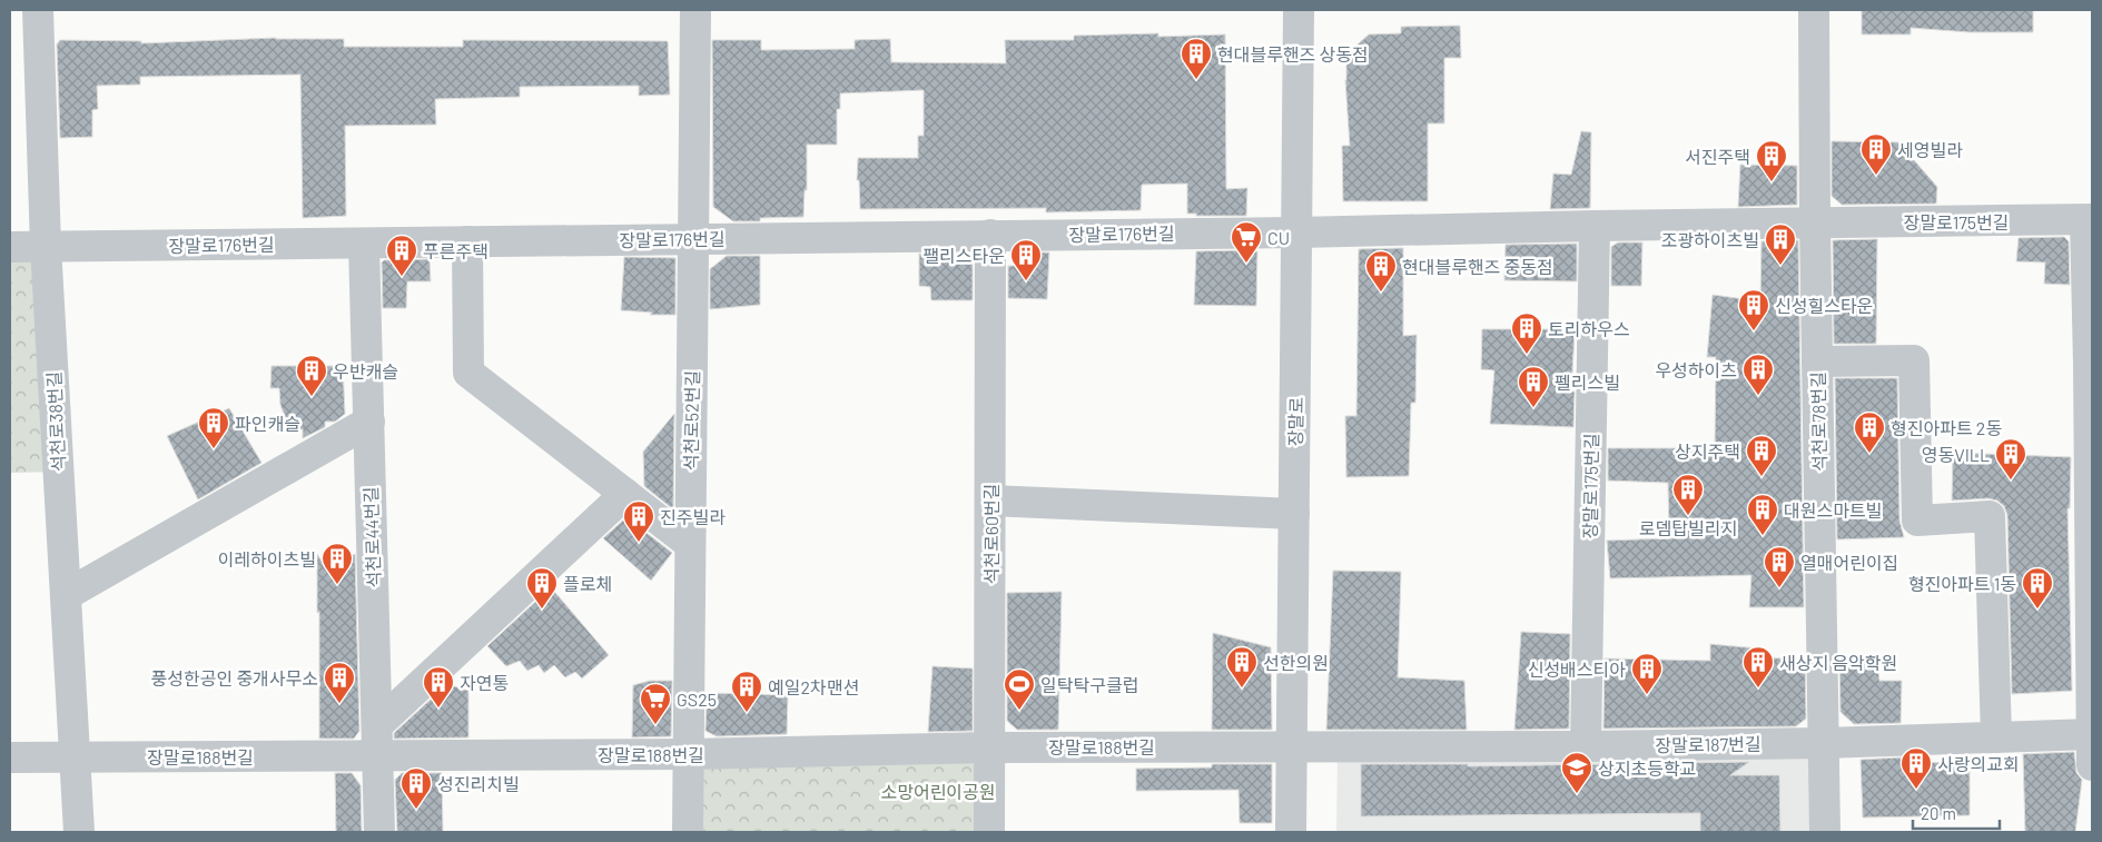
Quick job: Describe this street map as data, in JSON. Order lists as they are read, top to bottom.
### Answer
{
  "streets": {
    "street": [
      "장말로175번길",
      "장말로176번길",
      "석천로52번길",
      "석천로38번길",
      "장말로",
      "석천로78번길",
      "석천로60번길",
      "석천로44번길",
      "장말로187번길",
      "장말로188번길"
    ]
  },
  "crossings": [
    ["장말로175번길", "장말로176번길"],
    ["장말로175번길", "장말로"],
    ["장말로175번길", "석천로78번길"],
    ["장말로175번길", "장말로187번길"],
    ["장말로176번길", "석천로52번길"],
    ["장말로176번길", "석천로38번길"],
    ["장말로176번길", "장말로"],
    ["장말로176번길", "석천로60번길"],
    ["장말로176번길", "석천로44번길"],
    ["석천로52번길", "장말로188번길"],
    ["석천로38번길", "장말로188번길"],
    ["장말로", "장말로187번길"],
    ["장말로", "장말로188번길"],
    ["석천로78번길", "장말로187번길"],
    ["석천로60번길", "장말로188번길"],
    ["석천로44번길", "장말로188번길"],
    ["장말로187번길", "장말로188번길"]
  ],
  "parks": ["소망어린이공원"],
  "places": {
    "building": [
      "현대블루핸즈 상동점",
      "세영빌라",
      "서진주택",
      "조광하이츠빌",
      "푸른주택",
      "팰리스타운",
      "현대블루핸즈 중동점",
      "신성힐스타운",
      "토리하우스",
      "우성하이츠",
      "우반캐슬",
      "펠리스빌",
      "파인캐슬",
      "형진아파트 2동",
      "상지주택",
      "영동VILL",
      "로뎀탑빌리지",
      "대원스마트빌",
      "진주빌라",
      "이레하이츠빌",
      "열매어린이집",
      "플로체",
      "형진아파트 1동",
      "선한의원",
      "새상지 음악학원",
      "신성배스티아",
      "풍성한공인 중개사무소",
      "자연통",
      "예일2차맨션",
      "사랑의교회",
      "성진리치빌"
    ],
    "supermarket": ["CU", "GS25"],
    "sports": ["일탁탁구클럽"],
    "school or university": ["상지초등학교"]
  },
  "scale_bar": "20 m"
}
